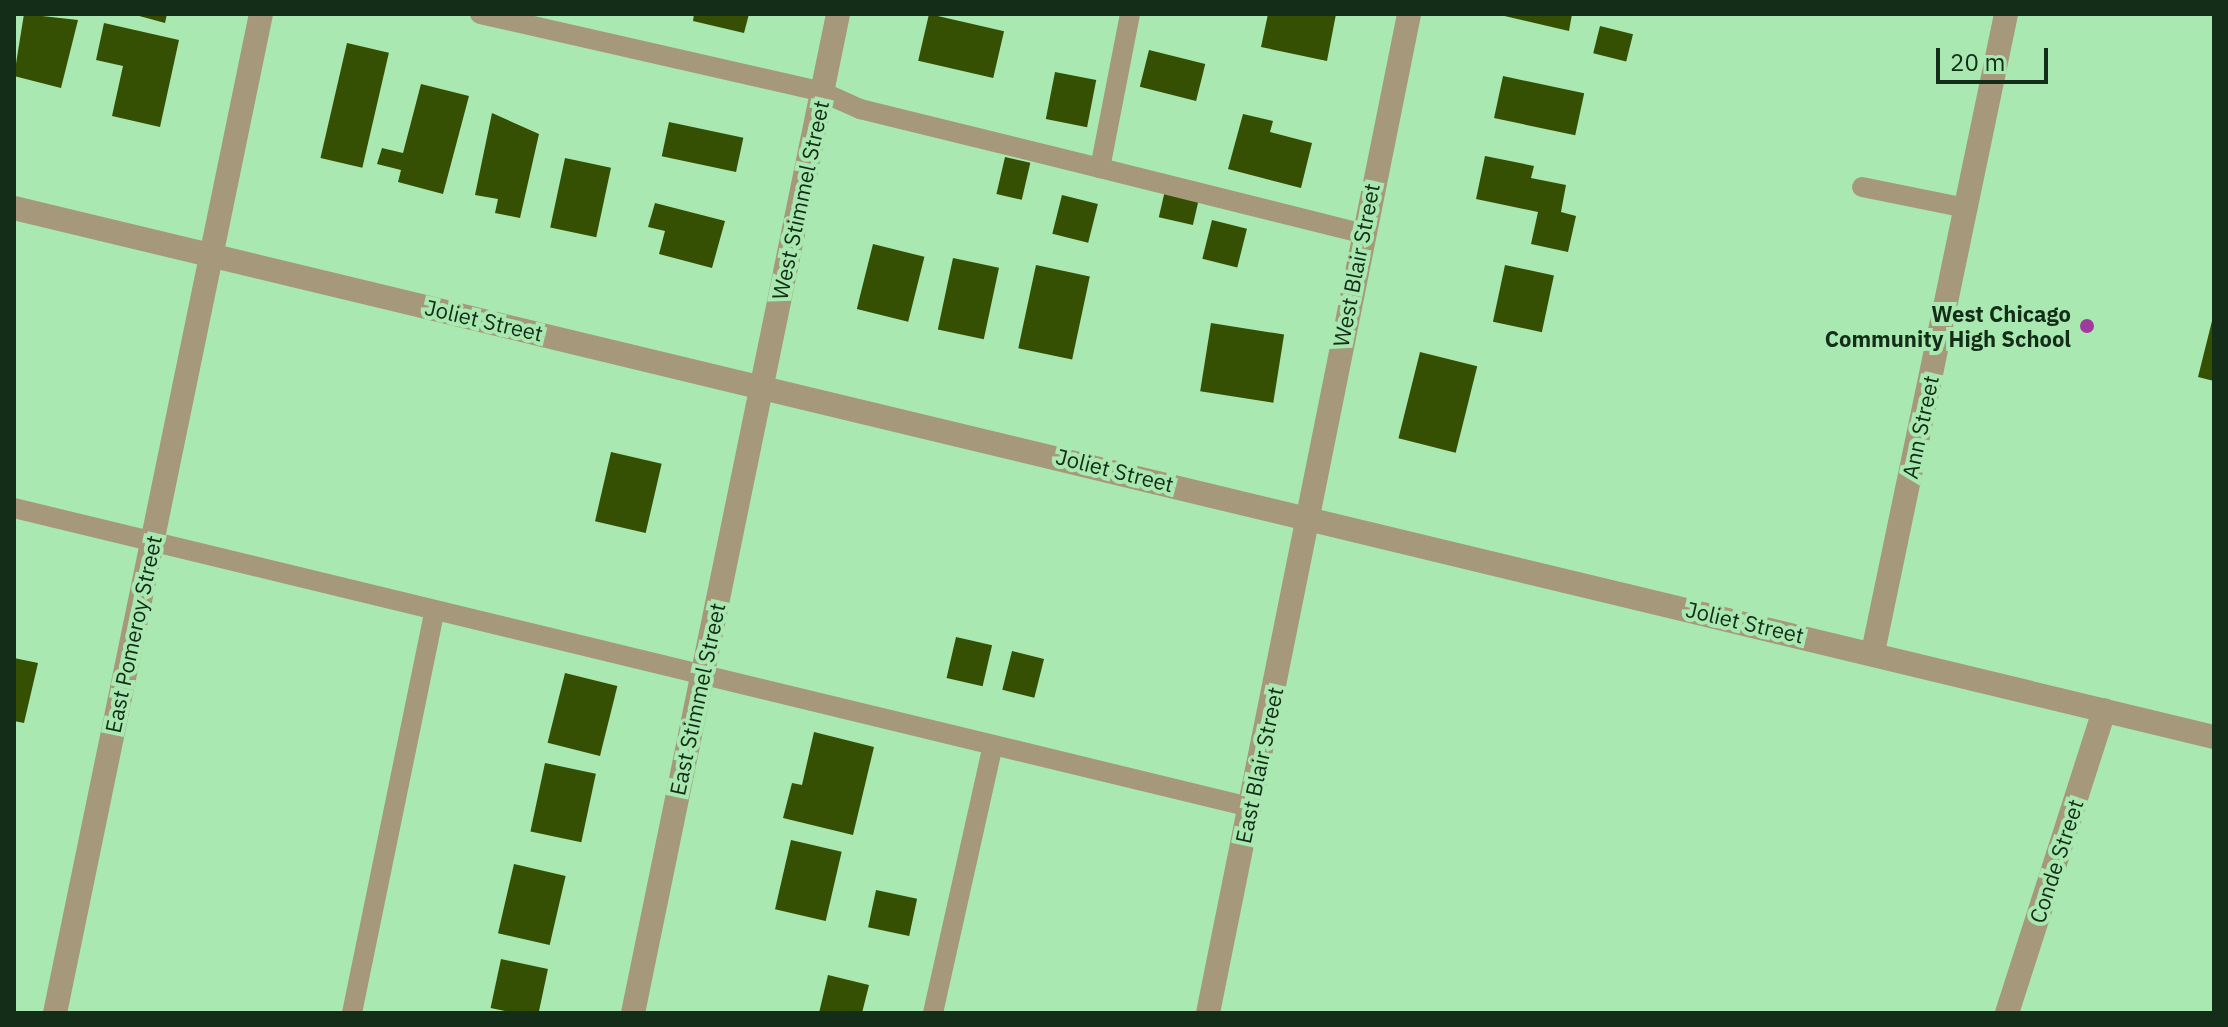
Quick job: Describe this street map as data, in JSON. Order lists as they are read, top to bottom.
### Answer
{
  "streets": {
    "street": [
      "West Stimmel Street",
      "West Blair Street",
      "Joliet Street",
      "Ann Street",
      "East Pomeroy Street",
      "East Stimmel Street",
      "East Blair Street",
      "Conde Street"
    ]
  },
  "crossings": [
    ["West Stimmel Street", "Joliet Street"],
    ["West Stimmel Street", "East Stimmel Street"],
    ["West Blair Street", "Joliet Street"],
    ["West Blair Street", "East Blair Street"],
    ["Joliet Street", "Ann Street"],
    ["Joliet Street", "East Pomeroy Street"],
    ["Joliet Street", "East Stimmel Street"],
    ["Joliet Street", "East Blair Street"],
    ["Joliet Street", "Conde Street"]
  ],
  "places": ["West Chicago Community High School"],
  "scale_bar": "20 m"
}
